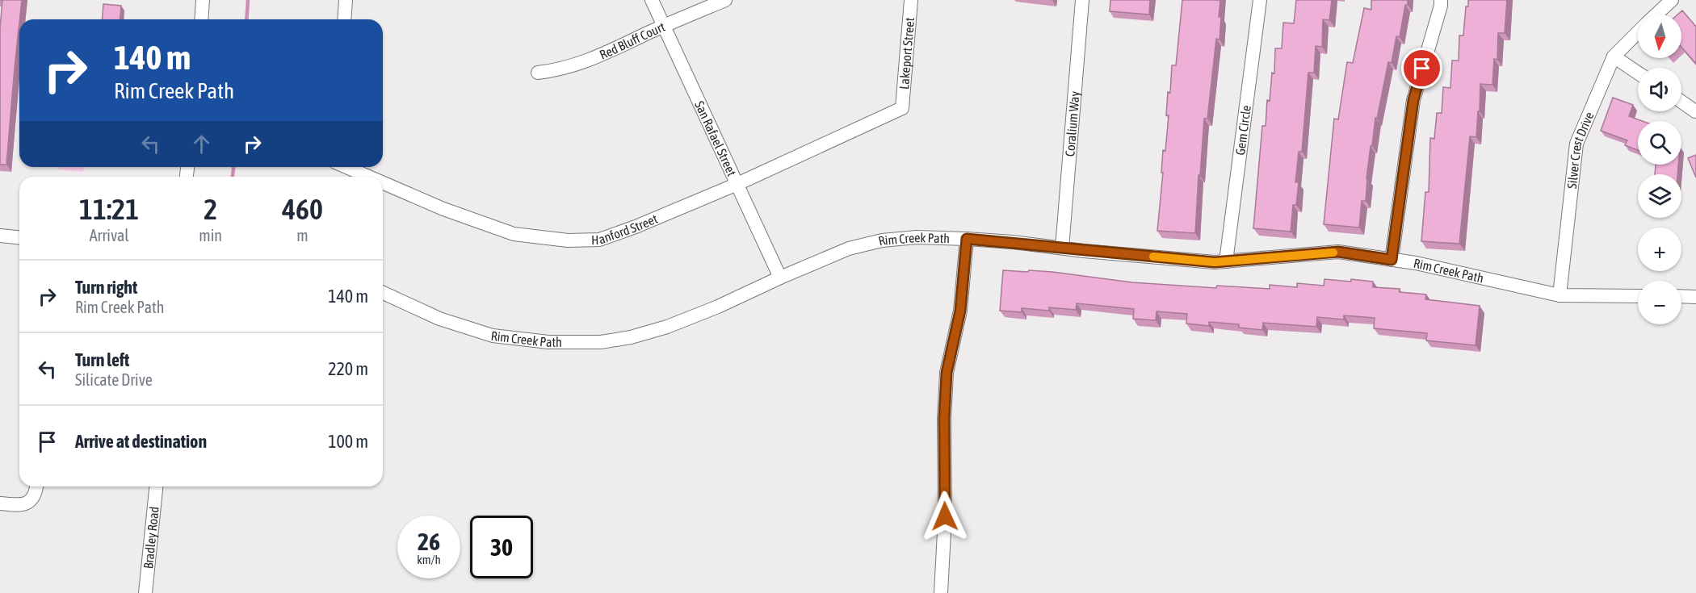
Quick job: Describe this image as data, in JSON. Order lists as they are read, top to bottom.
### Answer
{
  "streets": {
    "street": [
      "Red Bluff Court",
      "Lakeport Street",
      "Coralium Way",
      "Gem Circle",
      "San Rafael Street",
      "Silver Crest Drive",
      "Hanford Street",
      "Rim Creek Path",
      "Bradley Road"
    ]
  },
  "crossings": [
    ["Red Bluff Court", "San Rafael Street"],
    ["Lakeport Street", "Hanford Street"],
    ["Coralium Way", "Rim Creek Path"],
    ["Gem Circle", "Rim Creek Path"],
    ["San Rafael Street", "Hanford Street"],
    ["San Rafael Street", "Rim Creek Path"],
    ["Silver Crest Drive", "Rim Creek Path"]
  ],
  "north": "bottom",
  "page": {
    "map_buttons": ["+", "−"],
    "turn": ["140 m", "Rim Creek Path"],
    "eta": [
      "11:21",
      "Arrival",
      "2",
      "min",
      "460",
      "m"
    ],
    "list": [
      {
        "name": "Turn right",
        "note": "Rim Creek Path",
        "value": "140 m"
      },
      {
        "name": "Turn left",
        "note": "Silicate Drive",
        "value": "220 m"
      },
      {
        "name": "Arrive at destination",
        "value": "100 m"
      }
    ],
    "speed": "26 km/h",
    "limit": "30"
  }
}
